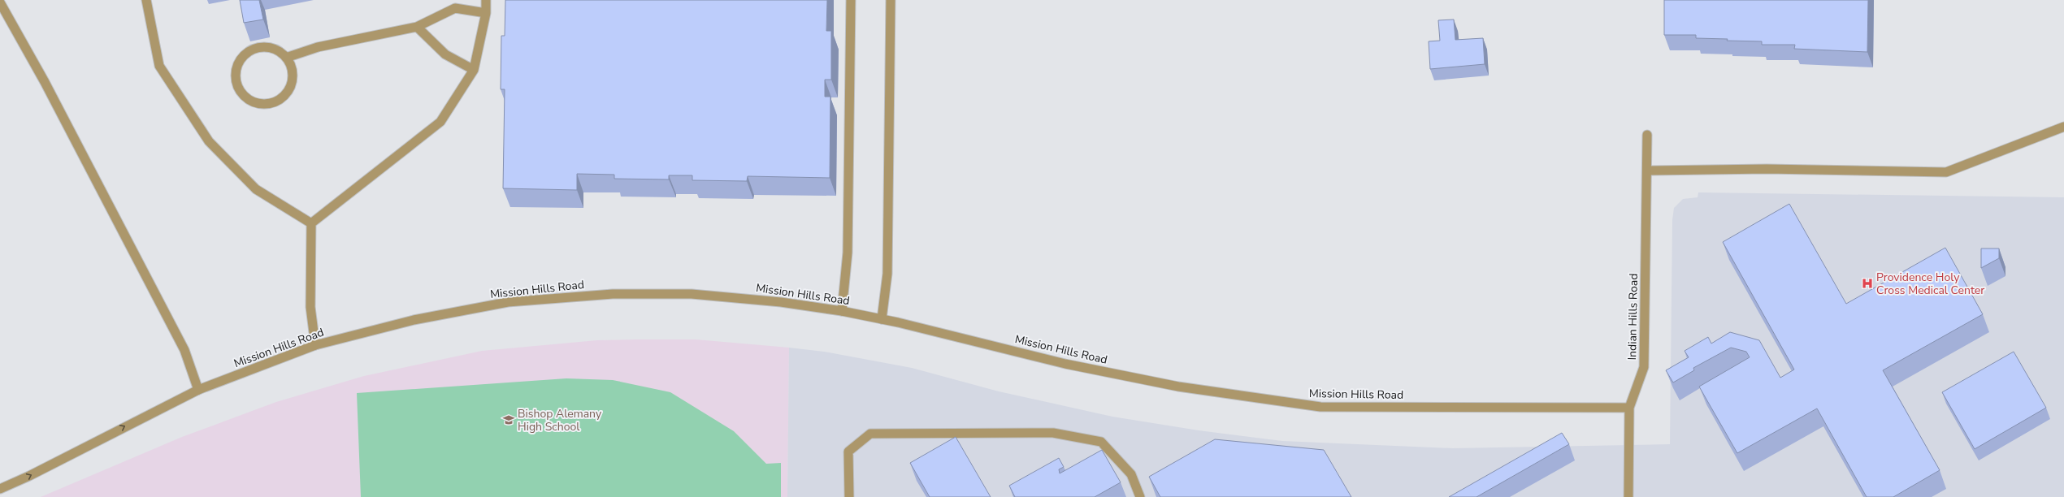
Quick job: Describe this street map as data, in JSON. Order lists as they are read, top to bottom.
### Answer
{
  "streets": {
    "street": ["Mission Hills Road", "Indian Hills Road"]
  },
  "crossings": [
    ["Mission Hills Road", "Indian Hills Road"]
  ],
  "places": {
    "hospital": ["Providence Holy Cross Medical Center"],
    "school or university": ["Bishop Alemany High School"]
  }
}
